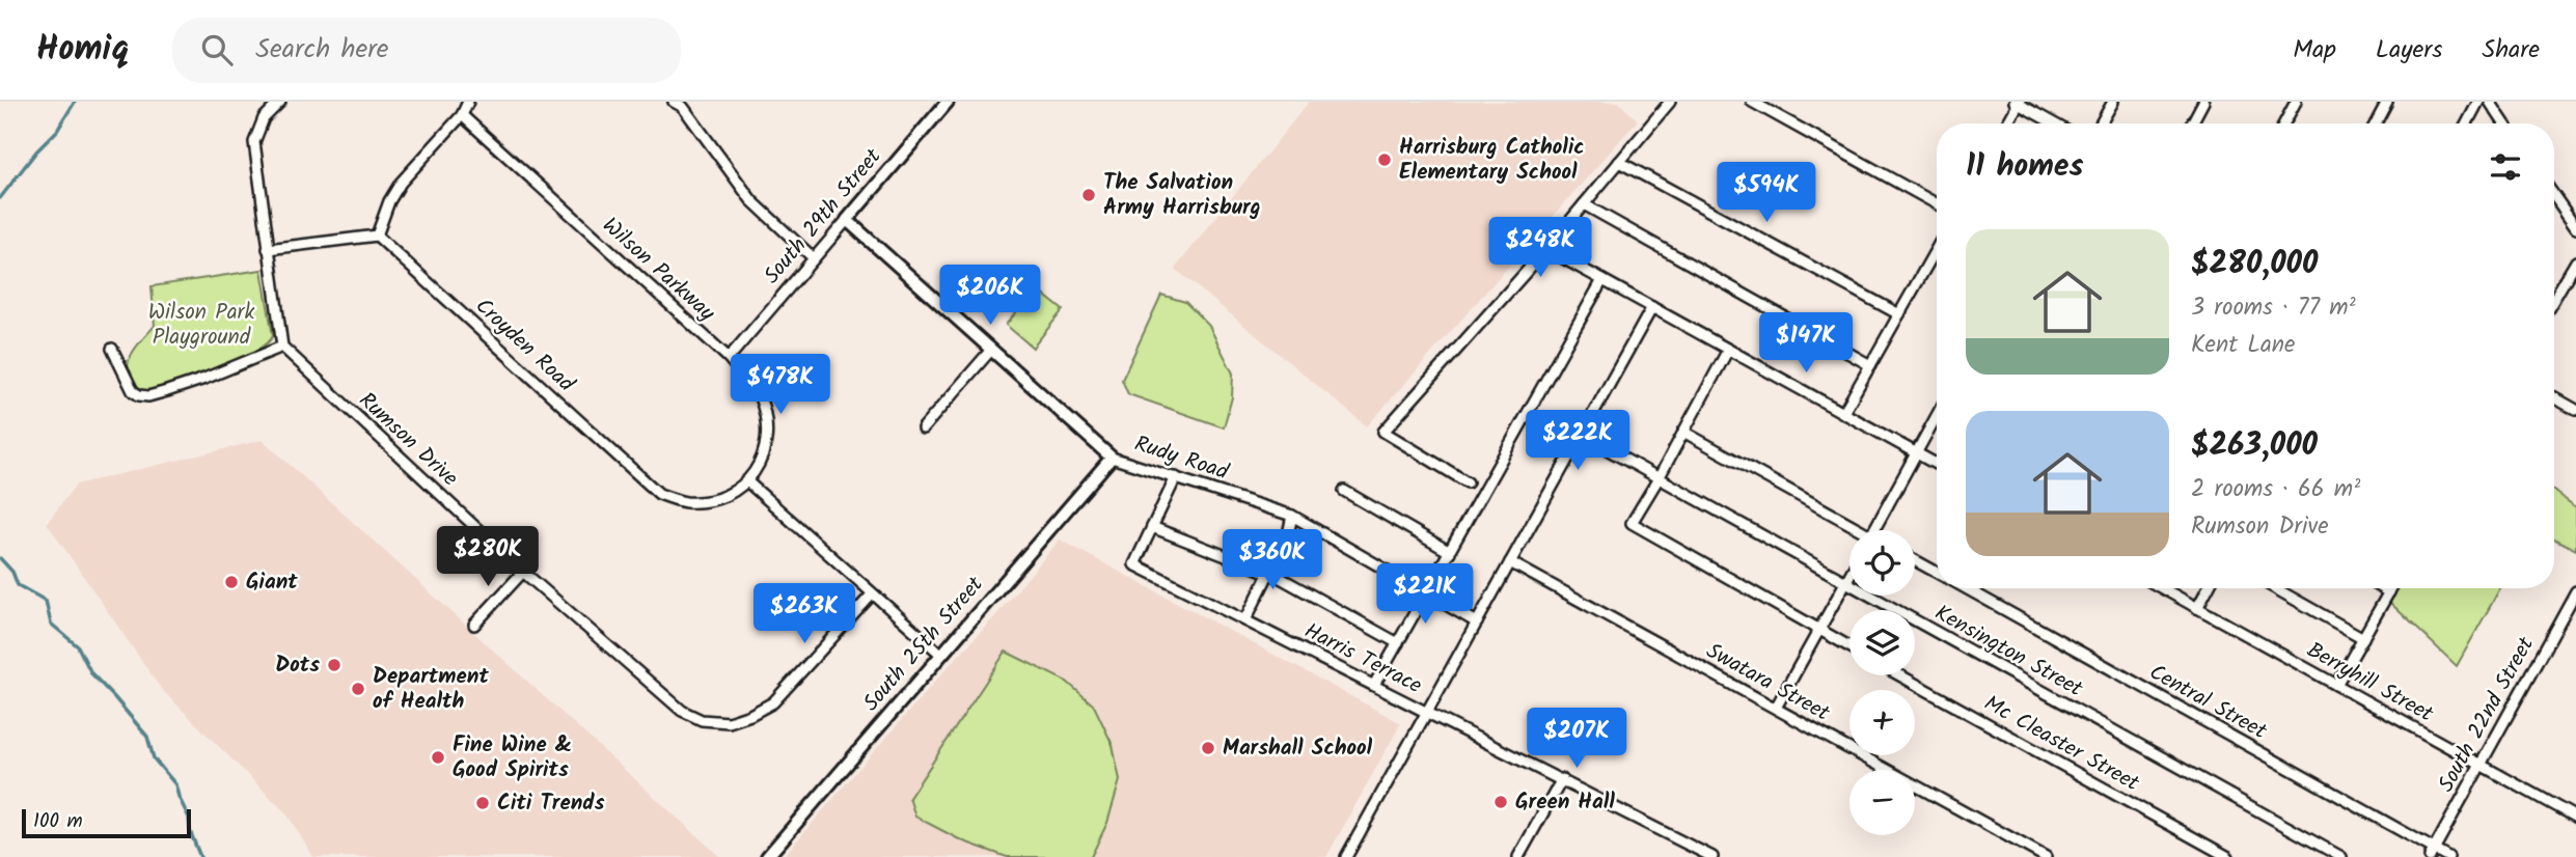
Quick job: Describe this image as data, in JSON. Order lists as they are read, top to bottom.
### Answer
{
  "streets": {
    "street": [
      "South 29th Street",
      "Wilson Parkway",
      "Croyden Road",
      "Rumson Drive",
      "Rudy Road",
      "South 25th Street",
      "Kensington Street",
      "Harris Terrace",
      "Swatara Street",
      "Berryhill Street",
      "Central Street",
      "South 22nd Street",
      "Mc Cleaster Street"
    ]
  },
  "crossings": [
    ["South 29th Street", "Wilson Parkway"],
    ["South 29th Street", "Rudy Road"],
    ["Wilson Parkway", "Croyden Road"],
    ["Rudy Road", "South 25th Street"],
    ["Rudy Road", "Harris Terrace"],
    ["Berryhill Street", "South 22nd Street"],
    ["Central Street", "South 22nd Street"]
  ],
  "parks": ["Wilson Park Playground"],
  "places": [
    "Harrisburg Catholic Elementary School",
    "The Salvation Army Harrisburg",
    "Giant",
    "Dots",
    "Department of Health",
    "Marshall School",
    "Fine Wine & Good Spirits",
    "Green Hall",
    "Citi Trends"
  ],
  "scale_bar": "100 m",
  "page": {
    "header": "Homiq",
    "search": "Search here",
    "nav": ["Map", "Layers", "Share"],
    "heading": "11 homes",
    "price": [
      "$594K",
      "$248K",
      "$206K",
      "$147K",
      "$478K",
      "$222K",
      "$280K",
      "$360K",
      "$221K",
      "$263K",
      "$207K"
    ],
    "list": [
      {
        "name": "$280,000",
        "note": "3 rooms · 77 m² · Kent Lane"
      },
      {
        "name": "$263,000",
        "note": "2 rooms · 66 m² · Rumson Drive"
      }
    ],
    "map_buttons": ["+", "−"],
    "scale": "100 m"
  }
}
